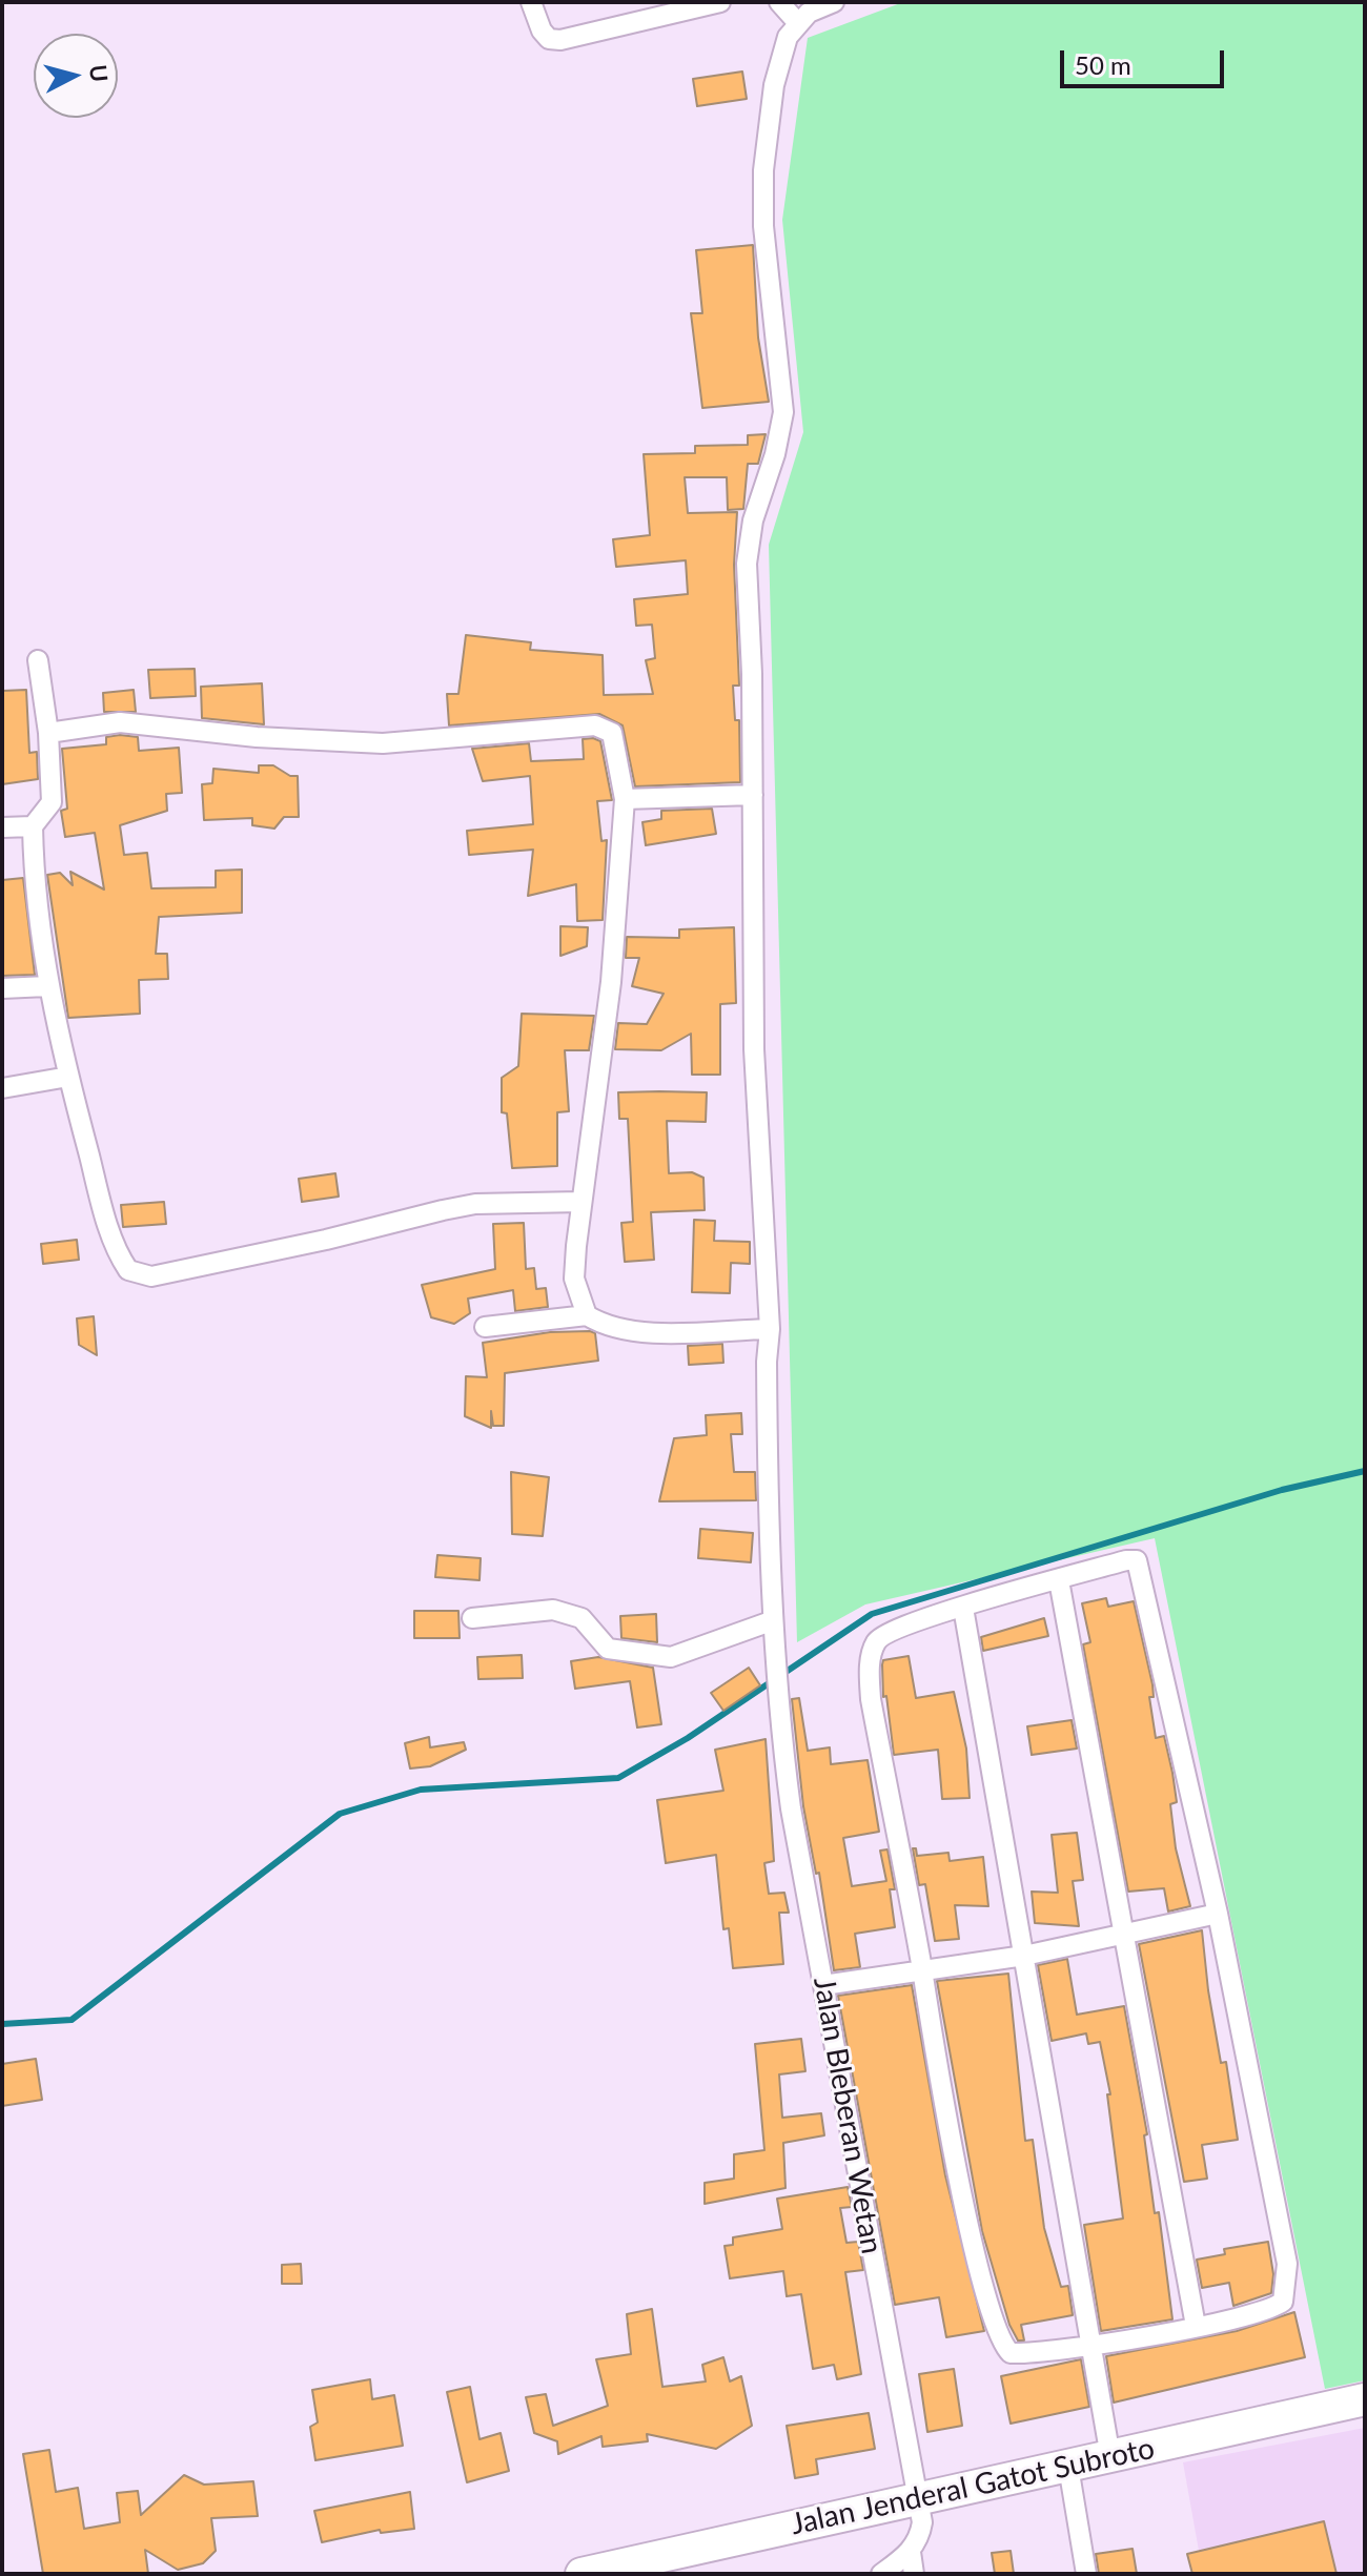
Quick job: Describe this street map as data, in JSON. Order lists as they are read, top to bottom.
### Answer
{
  "streets": {
    "highway": ["Jalan Jenderal Gatot Subroto"],
    "street": ["Jalan Bleberan Wetan"]
  },
  "crossings": [
    ["Jalan Bleberan Wetan", "Jalan Jenderal Gatot Subroto"]
  ],
  "scale_bar": "50 m",
  "north": "right"
}
